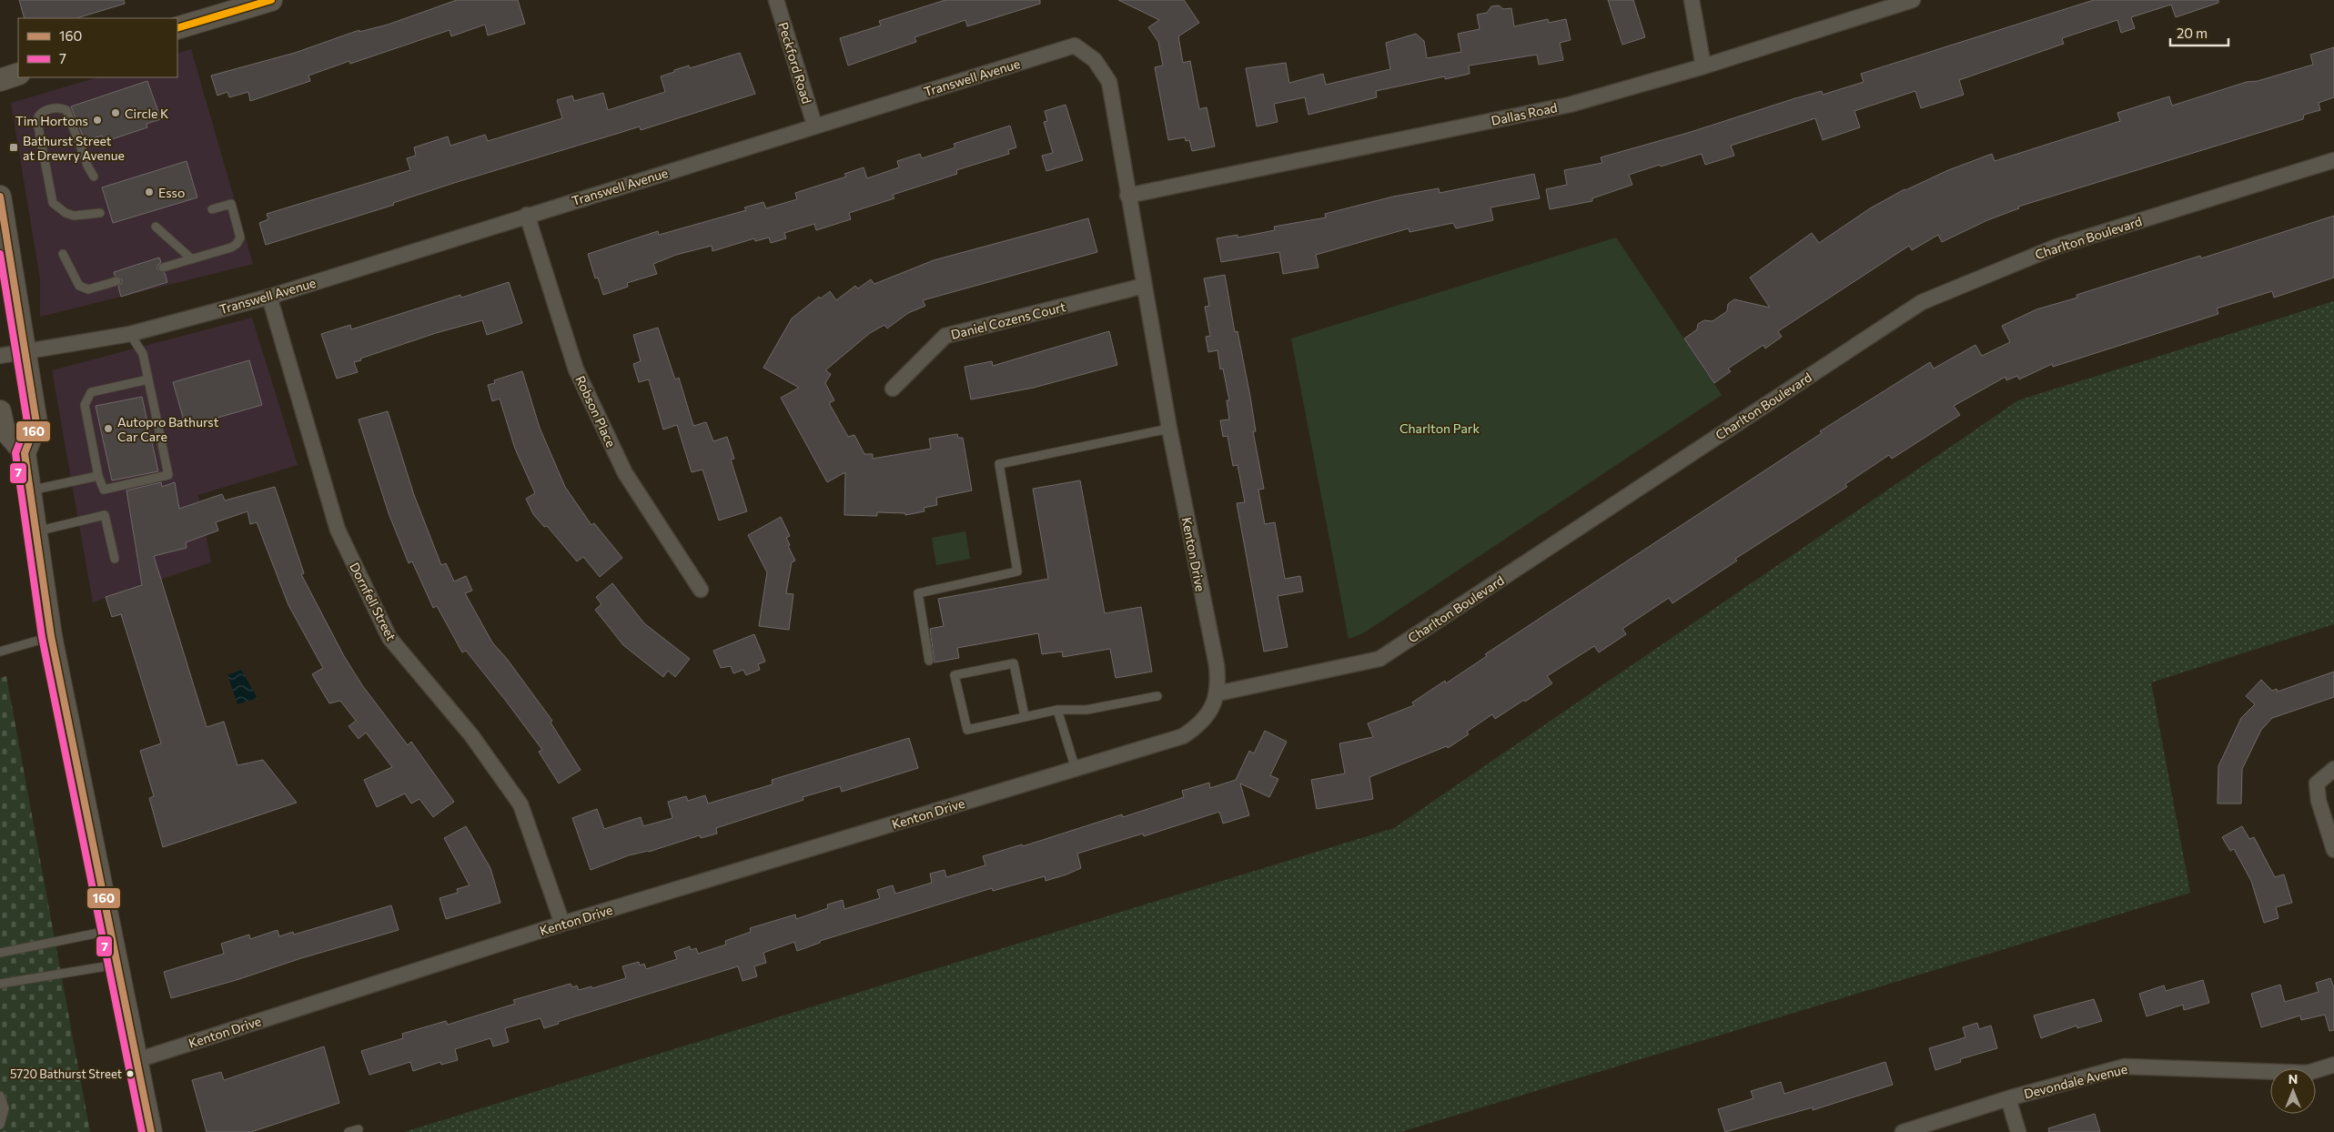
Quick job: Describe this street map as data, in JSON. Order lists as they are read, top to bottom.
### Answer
{
  "streets": {
    "street": [
      "Peckford Road",
      "Transwell Avenue",
      "Dallas Road",
      "Charlton Boulevard",
      "Daniel Cozens Court",
      "Robson Place",
      "Kenton Drive",
      "Dornfell Street",
      "Devondale Avenue"
    ]
  },
  "crossings": [
    ["Peckford Road", "Transwell Avenue"],
    ["Transwell Avenue", "Dallas Road"],
    ["Transwell Avenue", "Robson Place"],
    ["Transwell Avenue", "Kenton Drive"],
    ["Transwell Avenue", "Dornfell Street"],
    ["Dallas Road", "Kenton Drive"],
    ["Charlton Boulevard", "Kenton Drive"],
    ["Daniel Cozens Court", "Kenton Drive"],
    ["Kenton Drive", "Dornfell Street"]
  ],
  "parks": ["Charlton Park"],
  "places": {
    "other": [
      "Circle K",
      "Tim Hortons",
      "Esso",
      "Autopro Bathurst Car Care",
      "5720 Bathurst Street"
    ],
    "transit": ["Bathurst Street at Drewry Avenue"]
  },
  "lines": ["transit line 160", "transit line 7"],
  "legend": ["160", "7"],
  "scale_bar": "20 m",
  "north": "top"
}
